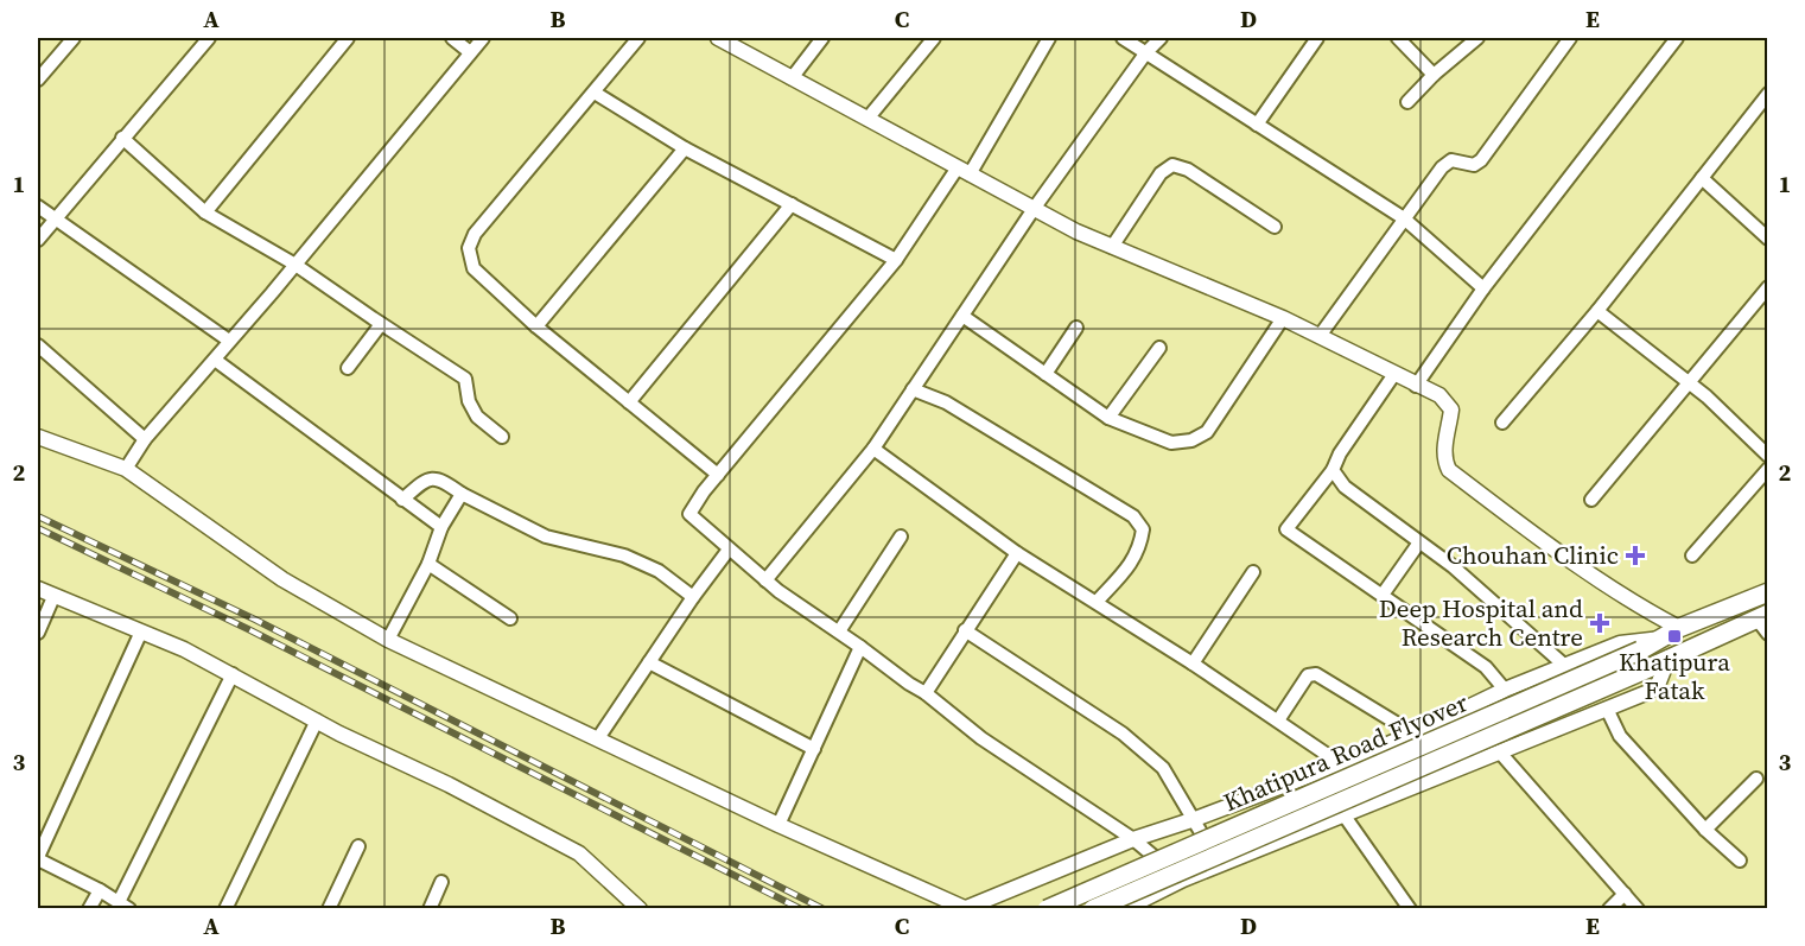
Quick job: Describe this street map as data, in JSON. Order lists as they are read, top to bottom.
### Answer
{
  "streets": {
    "main road": ["Khatipura Road Flyover"]
  },
  "places": {
    "health": ["Chouhan Clinic", "Deep Hospital and Research Centre"],
    "transit": ["Khatipura Fatak"]
  },
  "grid": {
    "columns": [
      "A",
      "B",
      "C",
      "D",
      "E"
    ],
    "rows": ["1", "2", "3"]
  }
}
